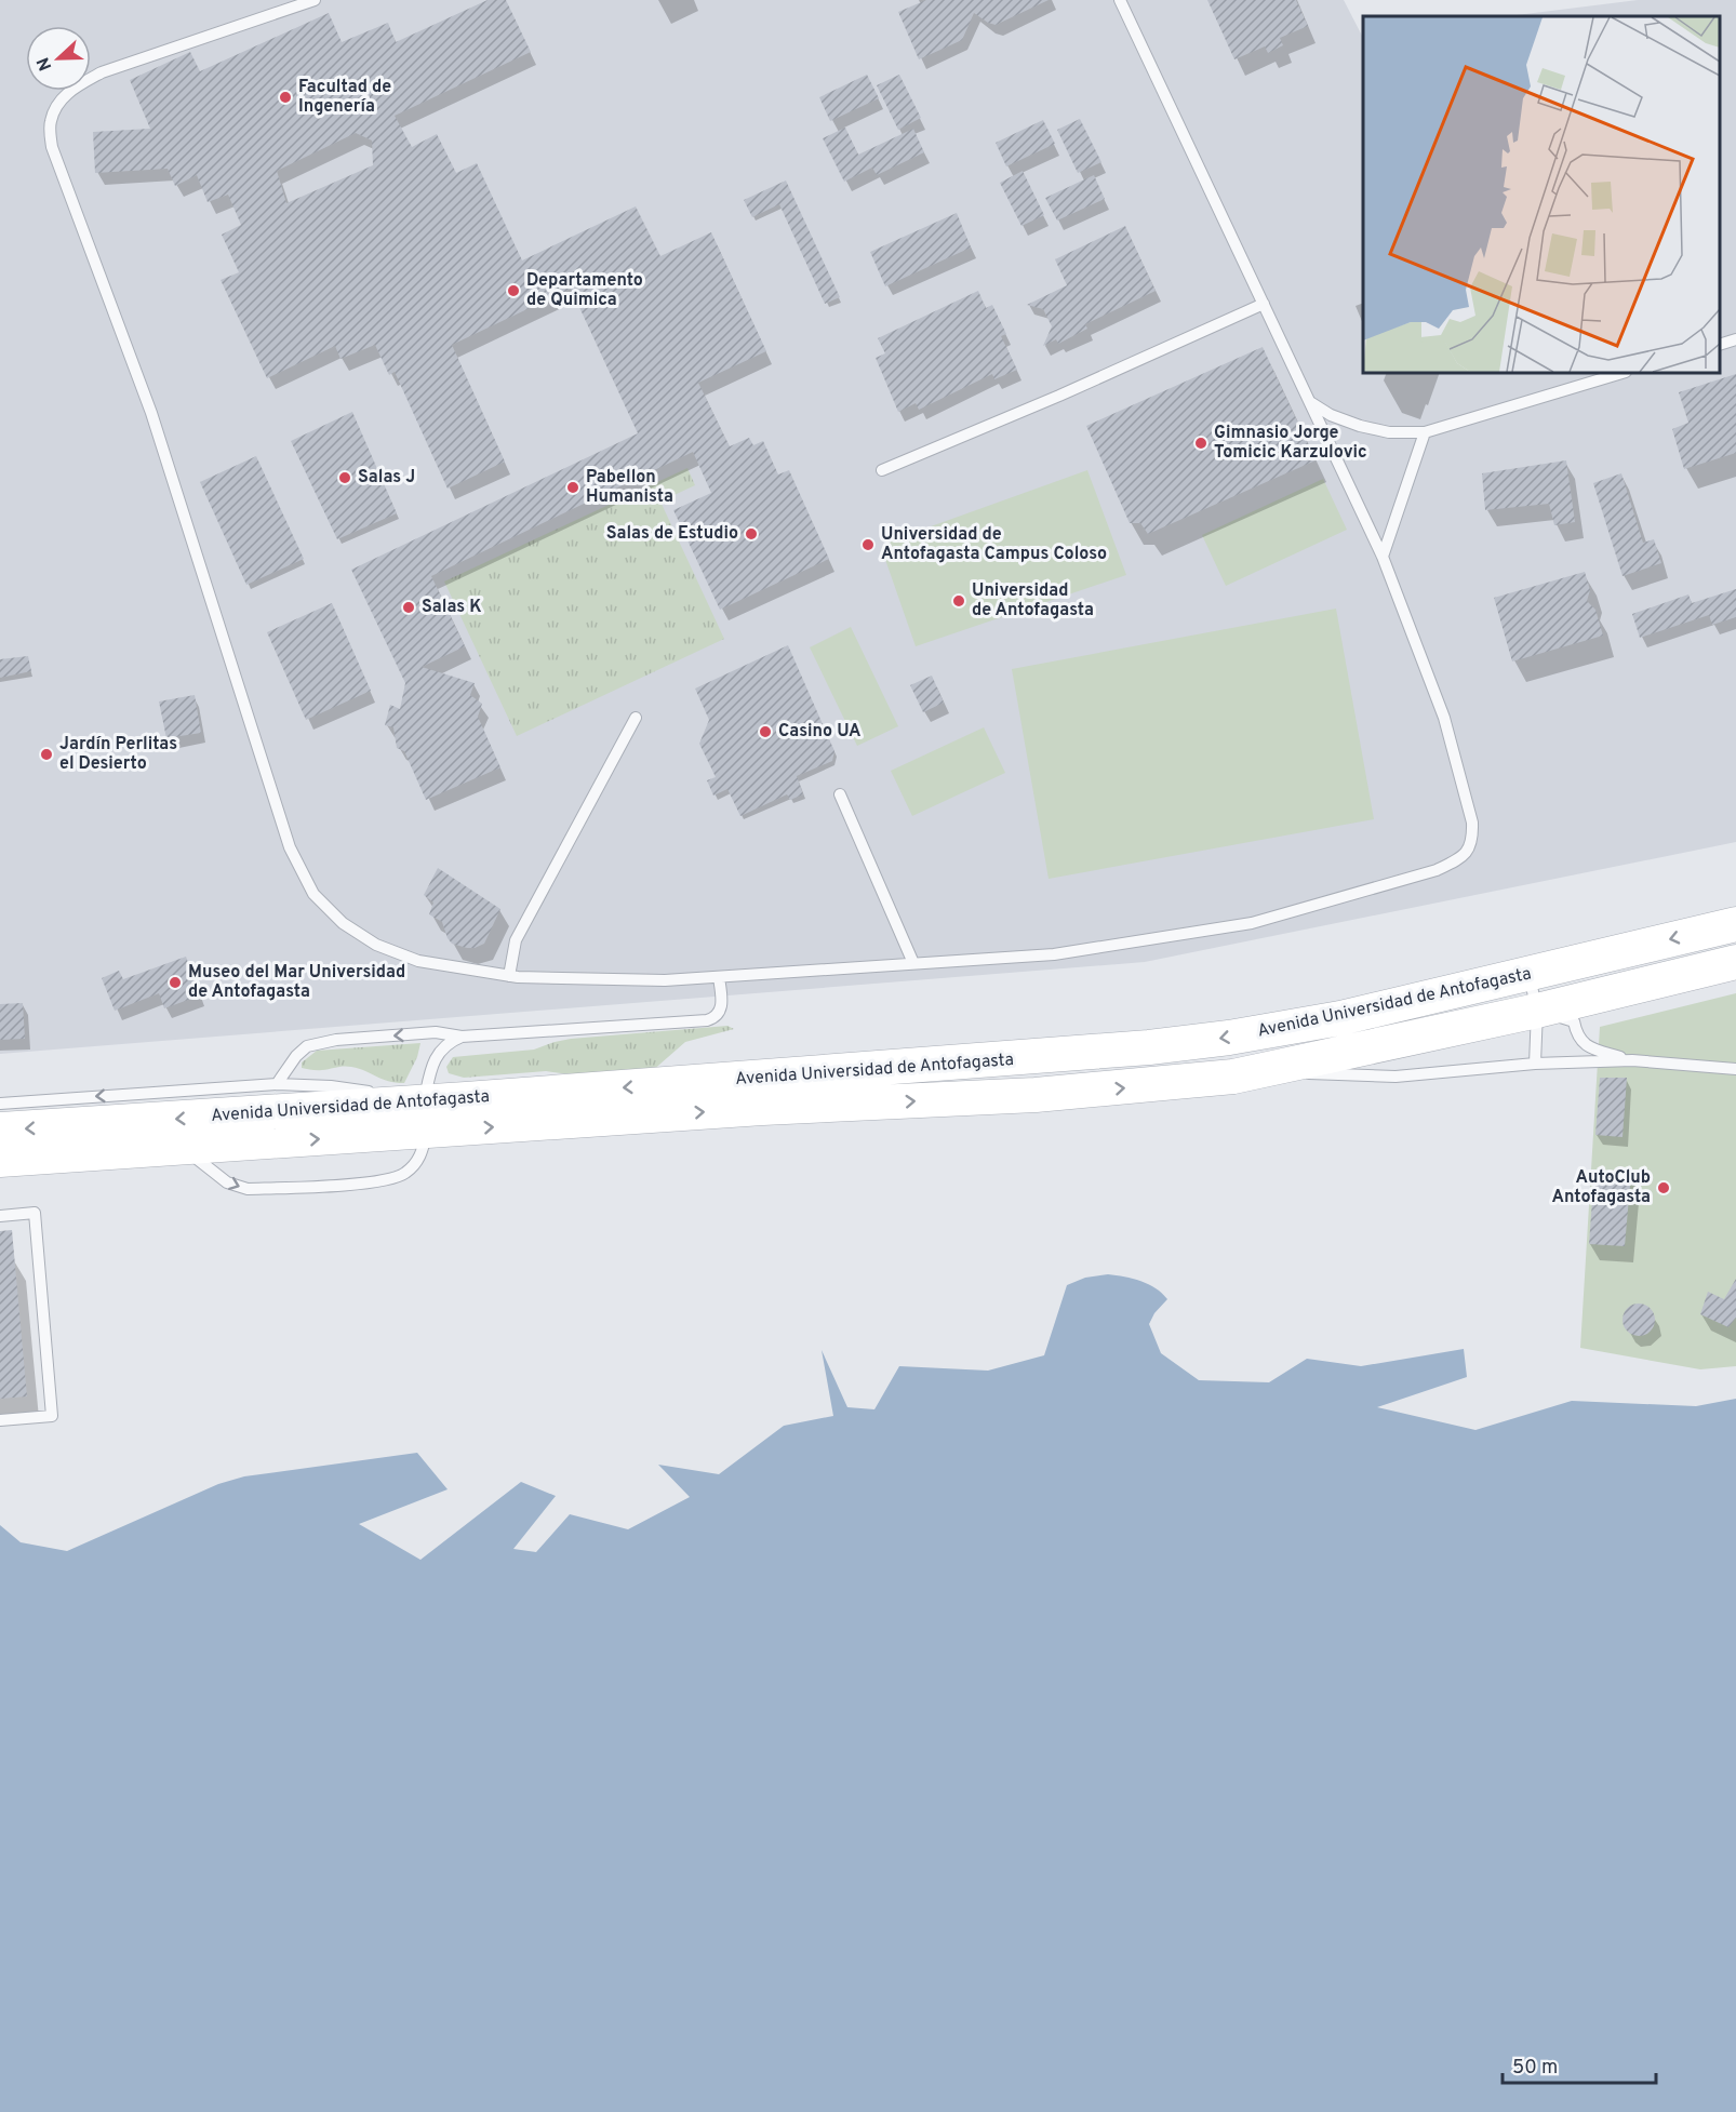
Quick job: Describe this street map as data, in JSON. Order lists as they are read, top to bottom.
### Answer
{
  "streets": {
    "main road": ["Avenida Universidad de Antofagasta"]
  },
  "places": [
    "Facultad de Ingenería",
    "Departamento de Quimica",
    "Gimnasio Jorge Tomicic Karzulovic",
    "Salas J",
    "Pabellon Humanista",
    "Salas de Estudio",
    "Universidad de Antofagasta Campus Coloso",
    "Universidad de Antofagasta",
    "Salas K",
    "Casino UA",
    "Jardín Perlitas el Desierto",
    "Museo del Mar Universidad de Antofagasta",
    "AutoClub Antofagasta"
  ],
  "scale_bar": "50 m",
  "north": "left"
}
